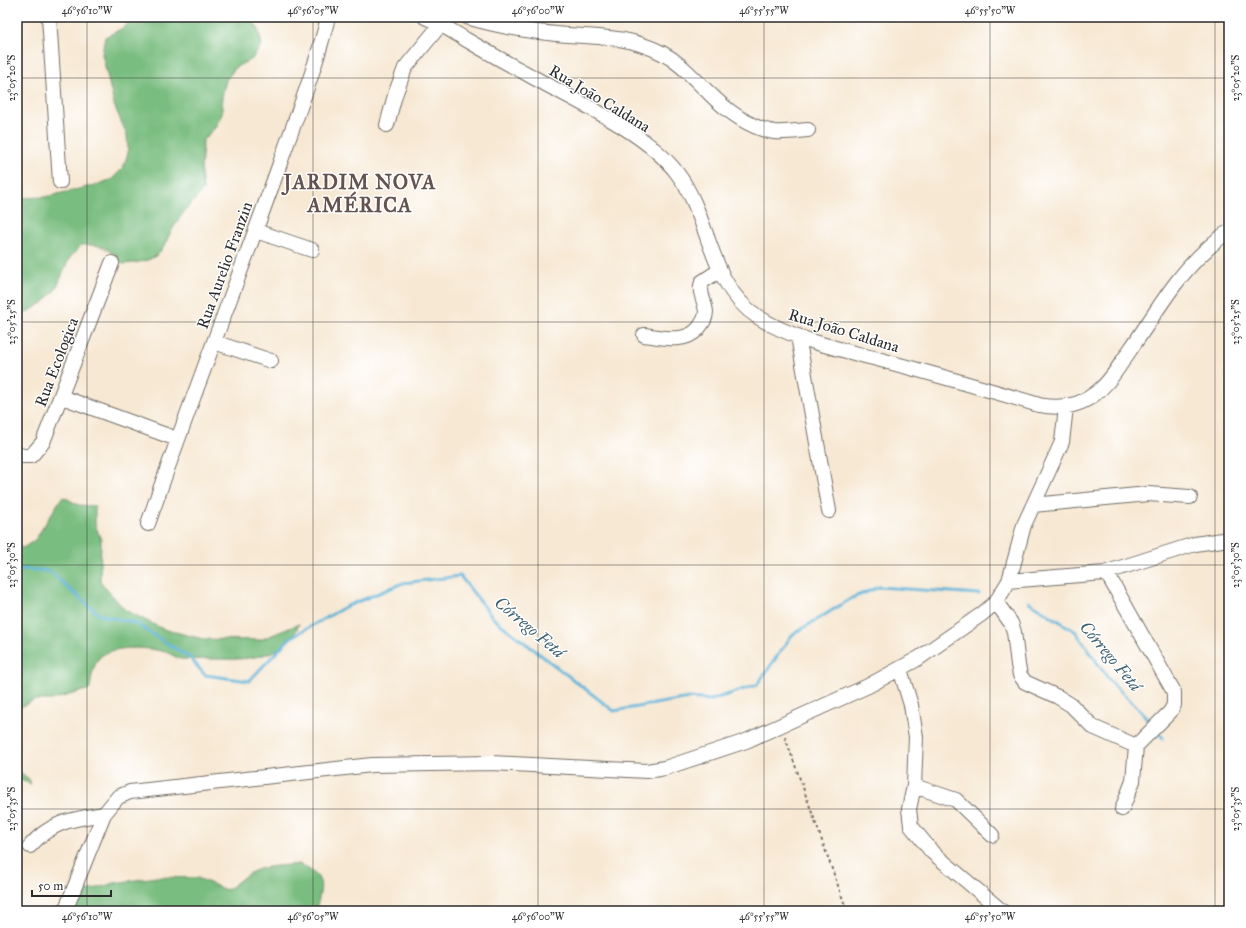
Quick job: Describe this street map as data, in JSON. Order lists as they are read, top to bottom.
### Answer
{
  "streets": {
    "street": ["Rua João Caldana", "Rua Aurelio Franzin", "Rua Ecologica"]
  },
  "districts": ["JARDIM NOVA AMÉRICA"],
  "water": ["Córrego Fetá"],
  "scale_bar": "50 m",
  "coordinates": [
    "46°56'10\"W",
    "46°56'05\"W",
    "46°56'00\"W",
    "46°55'55\"W",
    "46°55'50\"W",
    "23°05'20\"S",
    "23°05'25\"S",
    "23°05'30\"S",
    "23°05'35\"S"
  ]
}
